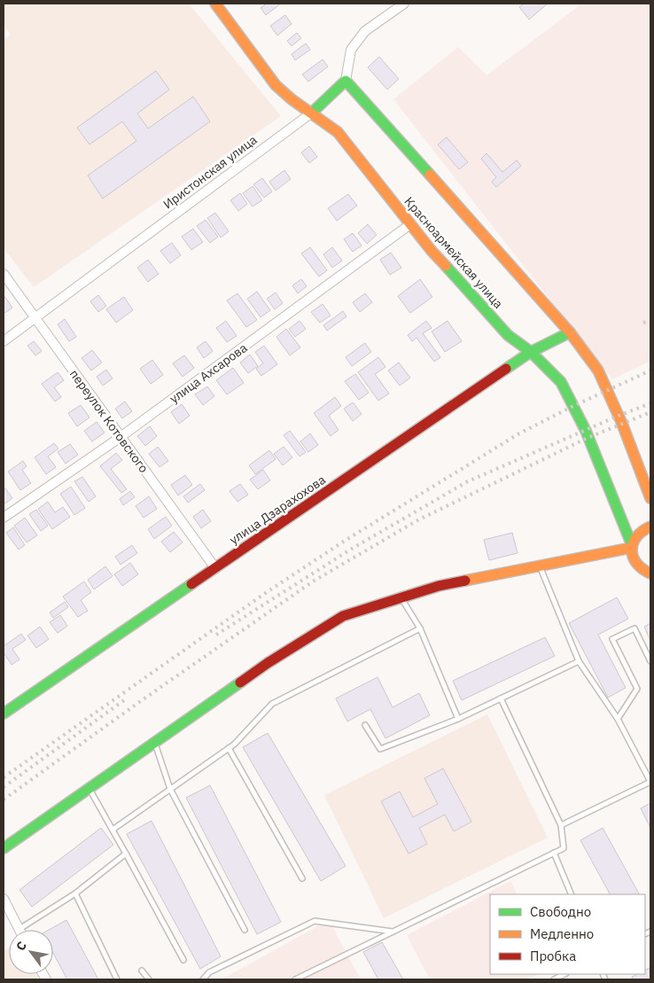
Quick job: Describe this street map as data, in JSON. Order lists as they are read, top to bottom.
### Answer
{
  "streets": {
    "street": [
      "Иристонская улица",
      "Красноармейская улица",
      "улица Ахсарова",
      "переулок Котовского",
      "улица Дзарахохова"
    ]
  },
  "crossings": [
    ["Иристонская улица", "Красноармейская улица"],
    ["Иристонская улица", "переулок Котовского"],
    ["Красноармейская улица", "улица Ахсарова"],
    ["Красноармейская улица", "улица Дзарахохова"],
    ["улица Ахсарова", "переулок Котовского"],
    ["переулок Котовского", "улица Дзарахохова"]
  ],
  "legend": ["Свободно", "Медленно", "Пробка"],
  "north": "top left"
}
